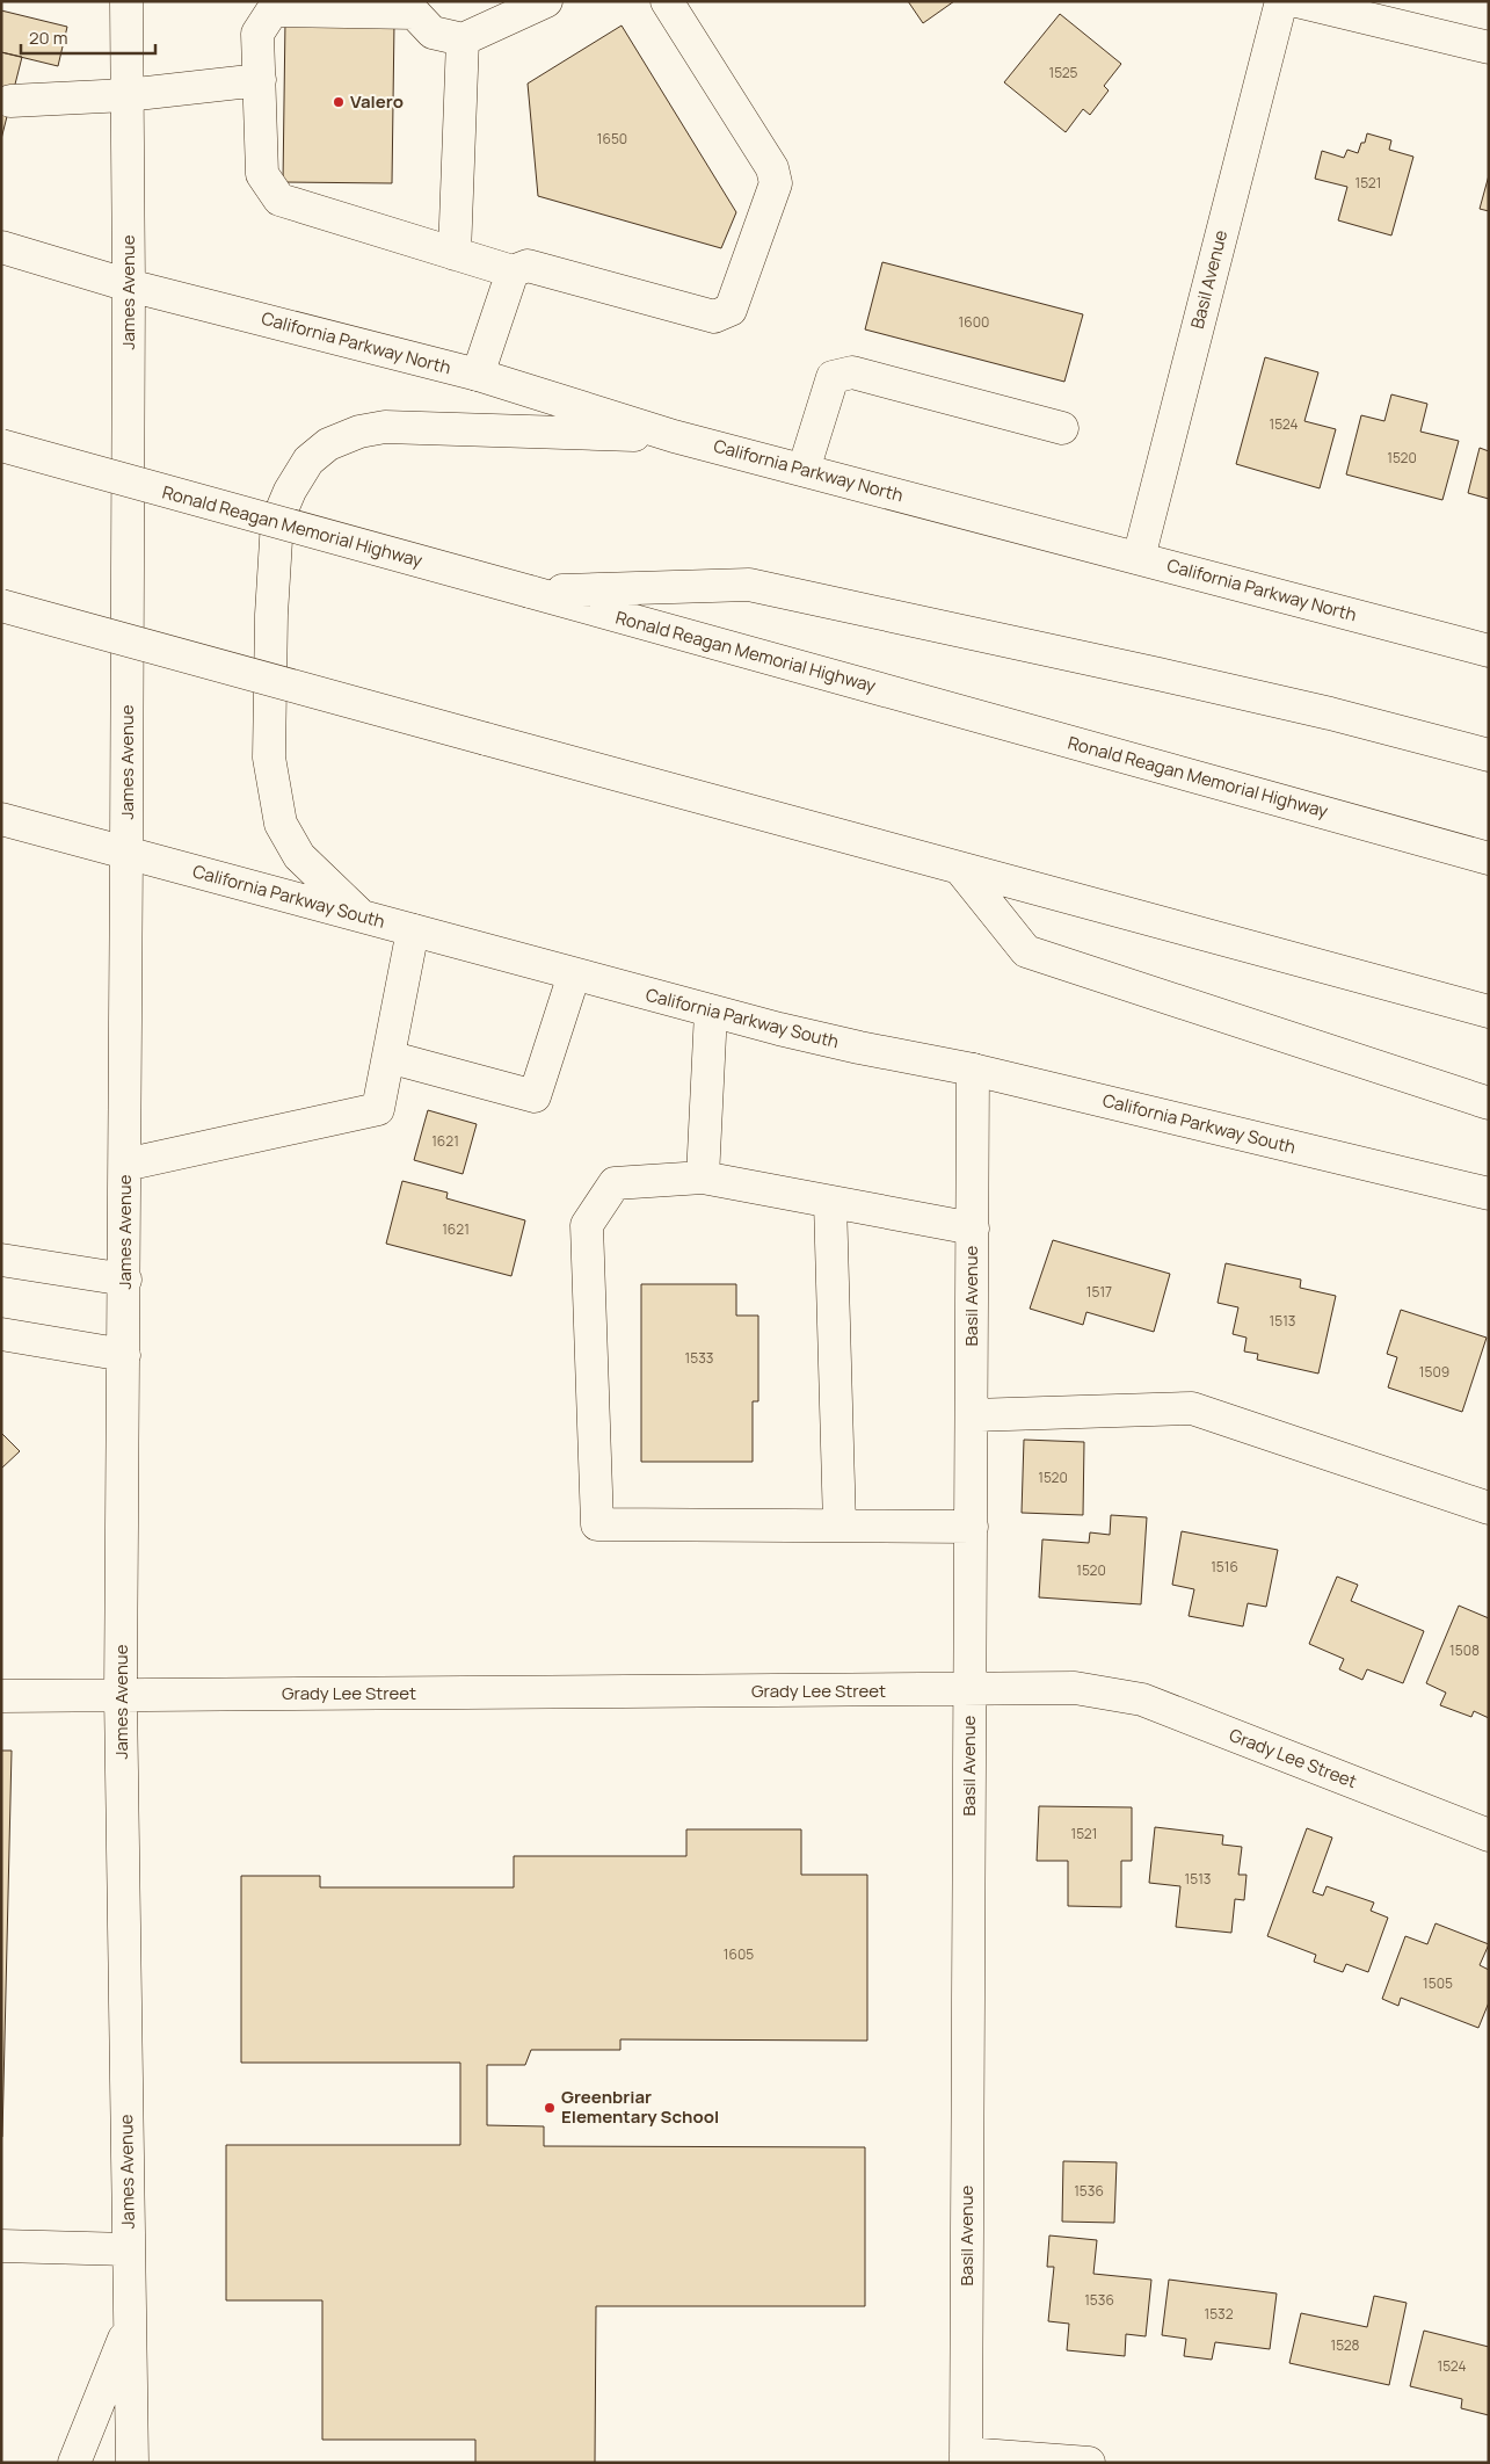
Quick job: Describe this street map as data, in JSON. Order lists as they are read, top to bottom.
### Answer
{
  "streets": {
    "main road": [
      "Basil Avenue",
      "James Avenue",
      "California Parkway North",
      "Ronald Reagan Memorial Highway",
      "California Parkway South",
      "Grady Lee Street"
    ]
  },
  "crossings": [
    ["Basil Avenue", "California Parkway North"],
    ["Basil Avenue", "California Parkway South"],
    ["Basil Avenue", "Grady Lee Street"],
    ["James Avenue", "California Parkway North"],
    ["James Avenue", "California Parkway South"],
    ["James Avenue", "Grady Lee Street"]
  ],
  "places": ["Valero", "Greenbriar Elementary School"],
  "house_numbers": [
    "1525",
    "1650",
    "1521",
    "1600",
    "1524",
    "1520",
    "1621",
    "1621",
    "1517",
    "1513",
    "1533",
    "1509",
    "1520",
    "1516",
    "1520",
    "1508",
    "1521",
    "1513",
    "1605",
    "1505",
    "1536",
    "1536",
    "1532",
    "1528",
    "1524"
  ],
  "scale_bar": "20 m"
}
